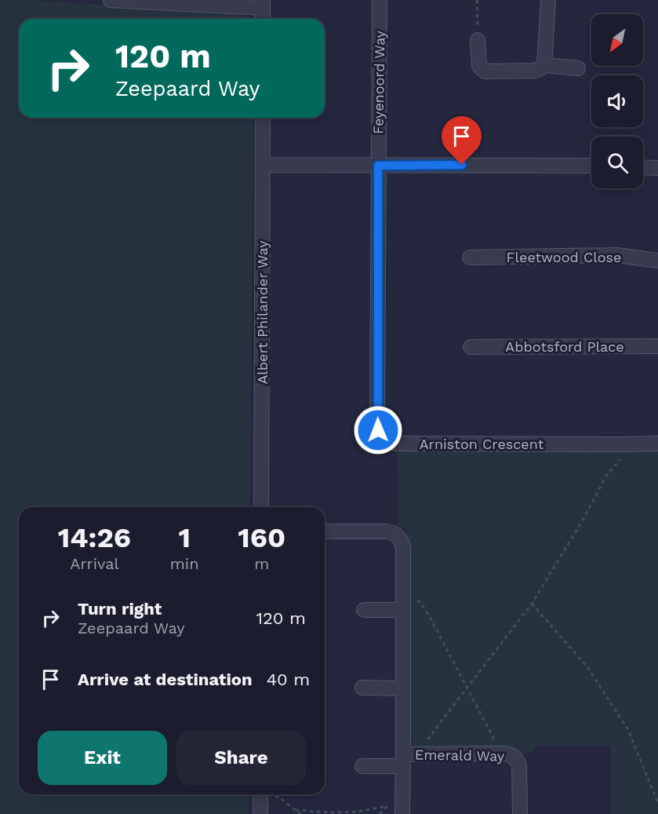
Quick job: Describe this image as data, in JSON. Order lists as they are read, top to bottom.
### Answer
{
  "streets": {
    "street": [
      "Feyenoord Way",
      "Fleetwood Close",
      "Albert Philander Way",
      "Abbotsford Place",
      "Arniston Crescent",
      "Emerald Way"
    ]
  },
  "crossings": [
    ["Feyenoord Way", "Arniston Crescent"]
  ],
  "north": "bottom left",
  "page": {
    "turn": ["120 m", "Zeepaard Way"],
    "eta": [
      "14:26",
      "Arrival",
      "1",
      "min",
      "160",
      "m"
    ],
    "list": [
      {
        "name": "Turn right",
        "note": "Zeepaard Way",
        "value": "120 m"
      },
      {
        "name": "Arrive at destination",
        "value": "40 m"
      }
    ],
    "buttons": ["Exit", "Share"]
  }
}
